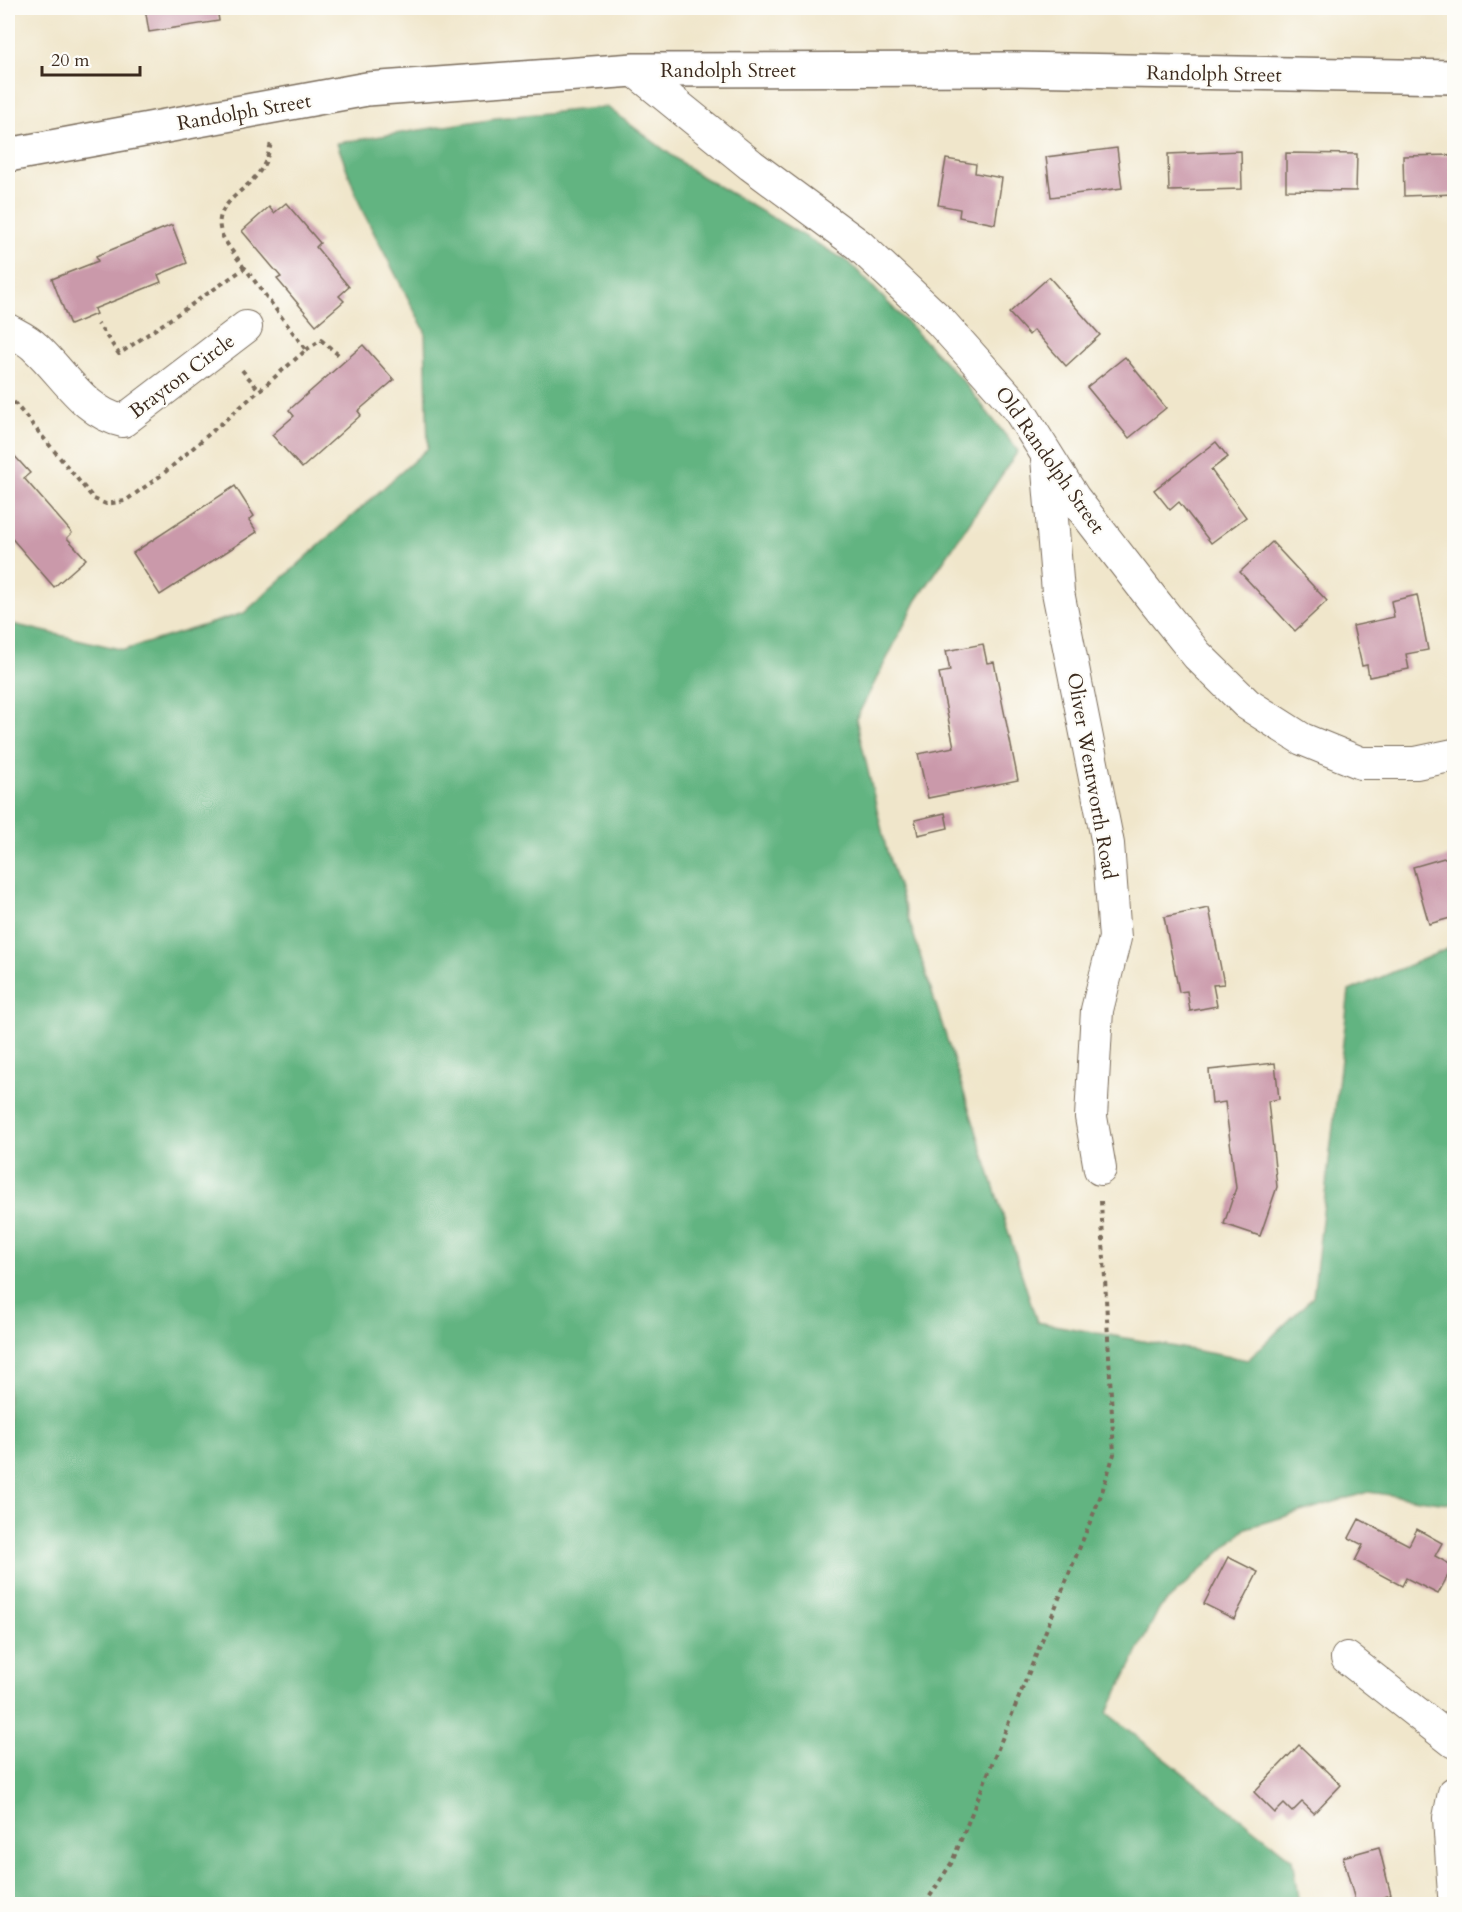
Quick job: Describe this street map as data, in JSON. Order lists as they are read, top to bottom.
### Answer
{
  "streets": {
    "main road": ["Randolph Street"],
    "street": ["Brayton Circle", "Old Randolph Street", "Oliver Wentworth Road"]
  },
  "crossings": [
    ["Randolph Street", "Old Randolph Street"],
    ["Old Randolph Street", "Oliver Wentworth Road"]
  ],
  "scale_bar": "20 m"
}
